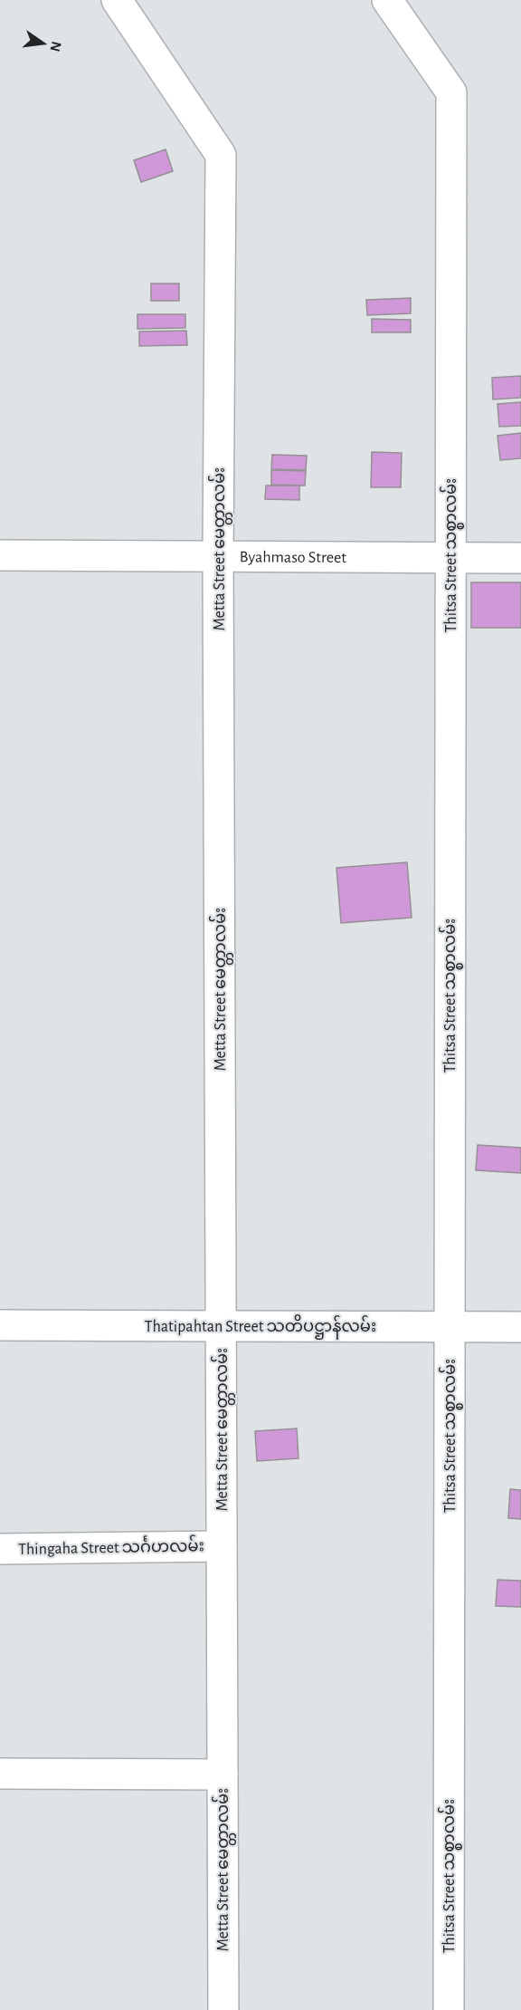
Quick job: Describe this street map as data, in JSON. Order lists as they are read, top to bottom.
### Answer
{
  "streets": {
    "street": [
      "Metta Street မေတ္တာလမ်း",
      "Thitsa Street သစ္စာလမ်း",
      "Byahmaso Street",
      "Thatipahtan Street သတိပဋ္ဌာန်လမ်း",
      "Thingaha Street သင်္ဂဟလမ်း"
    ]
  },
  "crossings": [
    ["Metta Street မေတ္တာလမ်း", "Byahmaso Street"],
    ["Metta Street မေတ္တာလမ်း", "Thatipahtan Street သတိပဋ္ဌာန်လမ်း"],
    ["Metta Street မေတ္တာလမ်း", "Thingaha Street သင်္ဂဟလမ်း"],
    ["Thitsa Street သစ္စာလမ်း", "Byahmaso Street"],
    ["Thitsa Street သစ္စာလမ်း", "Thatipahtan Street သတိပဋ္ဌာန်လမ်း"]
  ],
  "north": "right"
}
